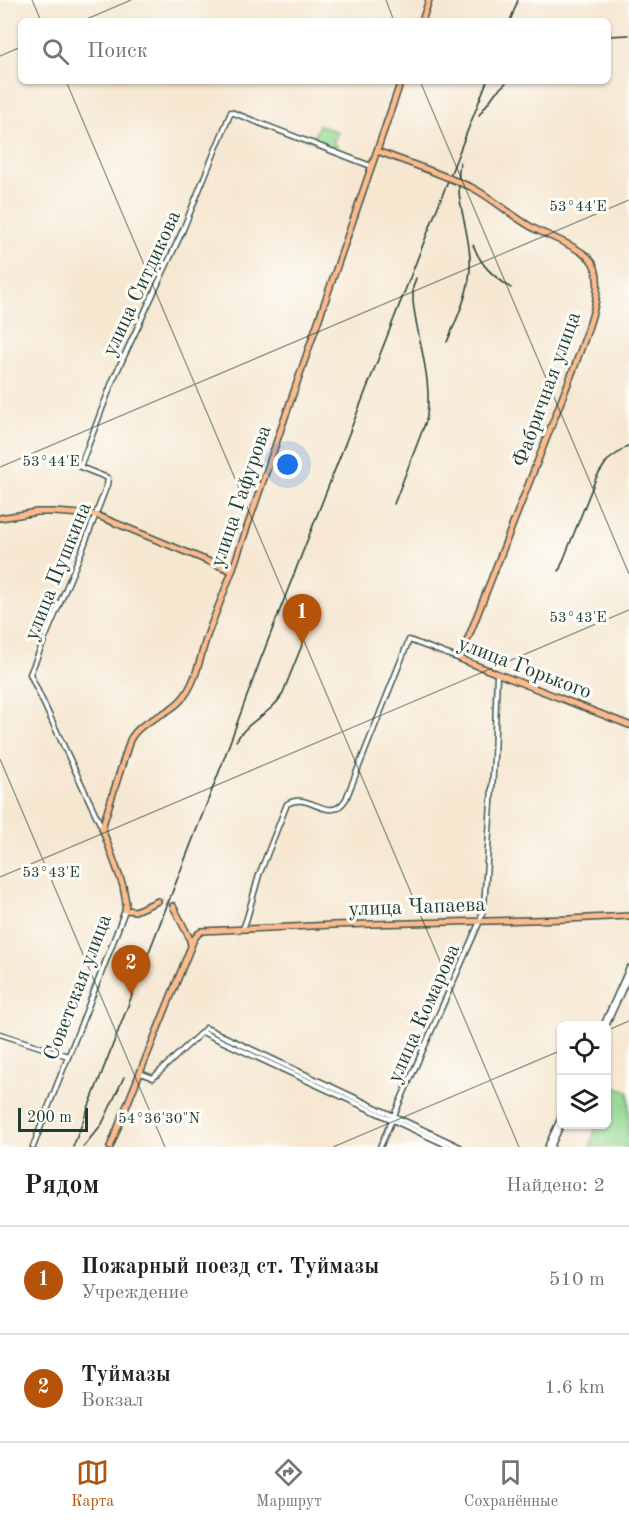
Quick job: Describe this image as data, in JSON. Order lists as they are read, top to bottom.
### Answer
{
  "streets": {
    "main road": [
      "Фабричная улица",
      "улица Гафурова",
      "улица Горького",
      "улица Чапаева",
      "Советская улица"
    ],
    "street": ["улица Ситдикова", "улица Пушкина", "улица Комарова"]
  },
  "crossings": [
    ["улица Ситдикова", "улица Гафурова"],
    ["улица Ситдикова", "улица Пушкина"],
    ["Фабричная улица", "улица Гафурова"],
    ["Фабричная улица", "улица Горького"],
    ["улица Гафурова", "Советская улица"],
    ["улица Пушкина", "Советская улица"],
    ["улица Горького", "улица Чапаева"],
    ["улица Горького", "улица Комарова"],
    ["улица Чапаева", "улица Комарова"]
  ],
  "scale_bar": "200 m",
  "page": {
    "search": "Поиск",
    "pins": ["1", "2"],
    "scale": "200 m",
    "heading": ["Рядом", "Найдено: 2"],
    "list": [
      {
        "mark": "1",
        "name": "Пожарный поезд ст. Туймазы",
        "note": "Учреждение",
        "value": "510 m"
      },
      {
        "mark": "2",
        "name": "Туймазы",
        "note": "Вокзал",
        "value": "1.6 km"
      }
    ],
    "nav": ["Карта", "Маршрут", "Сохранённые"]
  },
  "coordinates": ["53°44'E", "53°43'E", "54°36'30\"N"]
}
